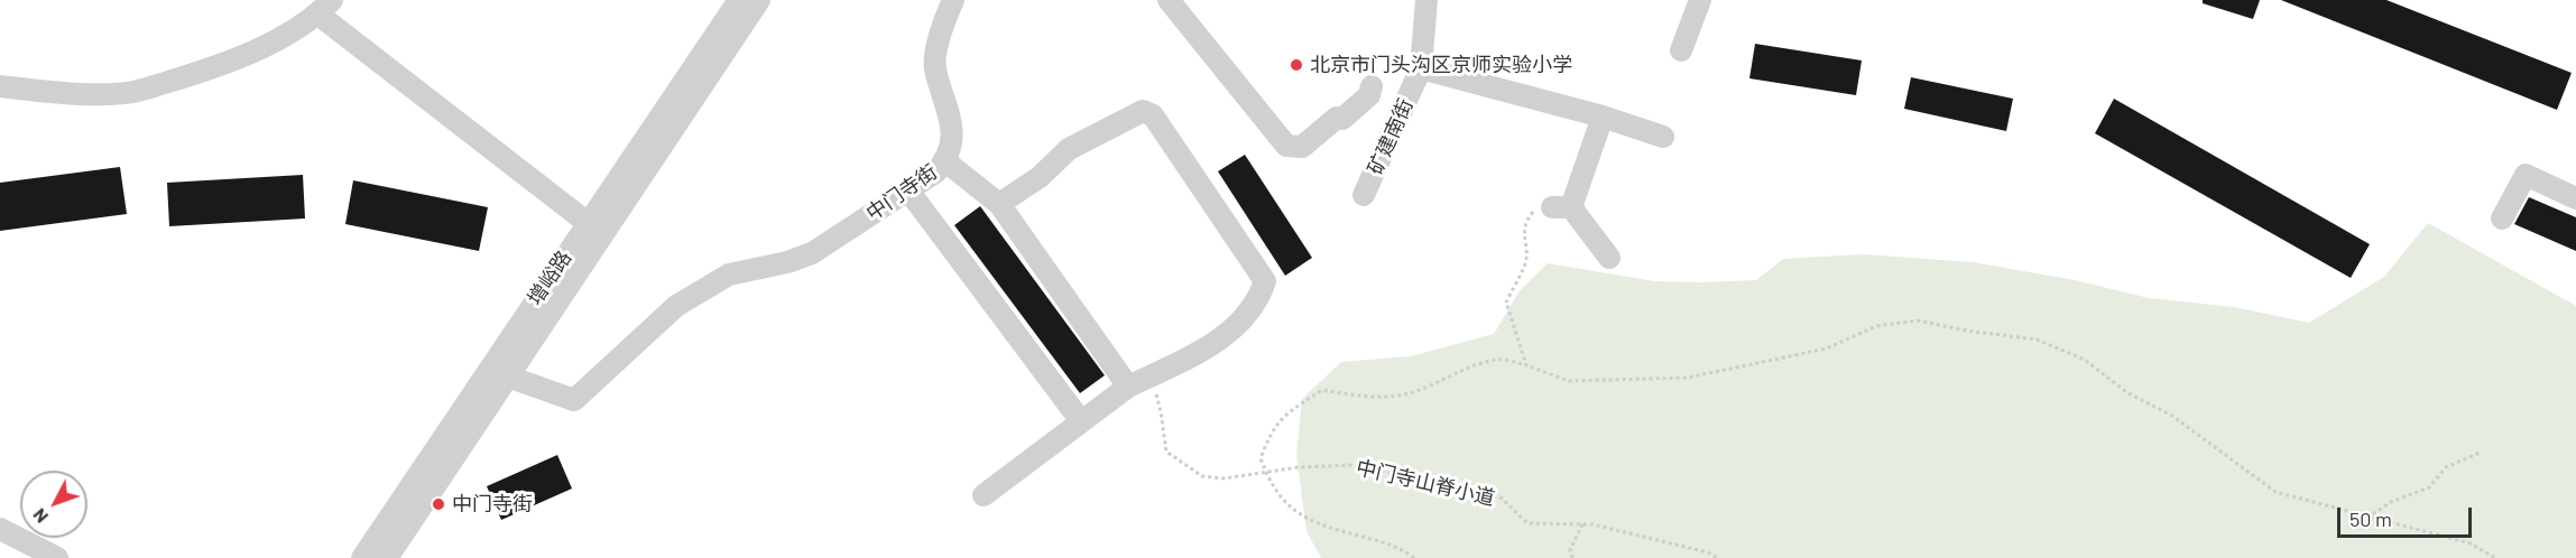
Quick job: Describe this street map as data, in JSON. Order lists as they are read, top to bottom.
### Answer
{
  "streets": {
    "street": ["矿建南街", "中门寺街", "增峪路"],
    "path": ["中门寺山脊小道"]
  },
  "crossings": [
    ["中门寺街", "增峪路"]
  ],
  "places": ["北京市门头沟区京师实验小学", "中门寺街"],
  "scale_bar": "50 m",
  "north": "bottom left"
}
